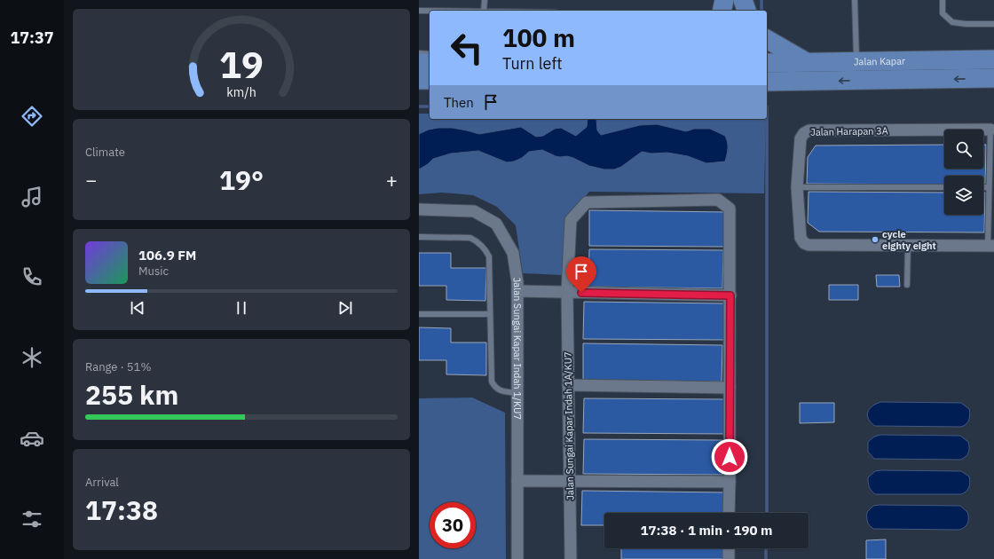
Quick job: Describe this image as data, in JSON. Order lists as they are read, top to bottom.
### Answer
{
  "streets": {
    "highway": ["Jalan Kapar"],
    "street": ["Jalan Harapan 3A", "Jalan Sungai Kapar Indah 1/KU7", "Jalan Sungai Kapar Indah 1A/KU7"]
  },
  "places": ["cycle eighty eight"],
  "page": {
    "tabs": "17:37",
    "turn": ["100 m", "Turn left"],
    "then": "Then",
    "tile": [
      "Climate",
      ["Range · 51%", "255 km"],
      ["Arrival", "17:38"]
    ],
    "heat": ["−", "19°", "+"],
    "song": ["106.9 FM", "Music"],
    "limit": "30",
    "trip": "17:38 · 1 min · 190 m",
    "gauge": ["19", "km/h"]
  }
}
